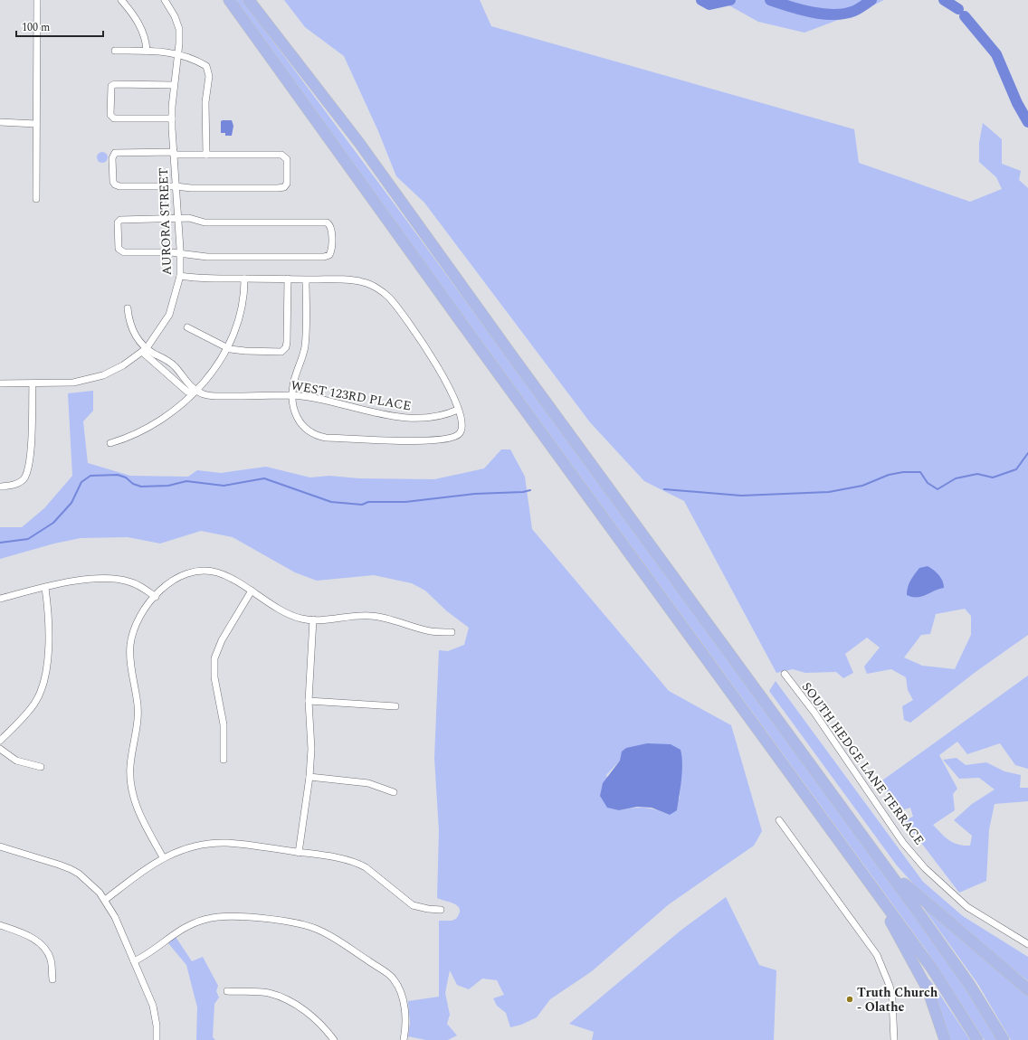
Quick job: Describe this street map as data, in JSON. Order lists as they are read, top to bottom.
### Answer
{
  "streets": {
    "street": ["AURORA STREET", "WEST 123RD PLACE", "SOUTH HEDGE LANE TERRACE"]
  },
  "crossings": [
    ["AURORA STREET", "WEST 123RD PLACE"]
  ],
  "places": ["Truth Church - Olathe"],
  "scale_bar": "100 m"
}
